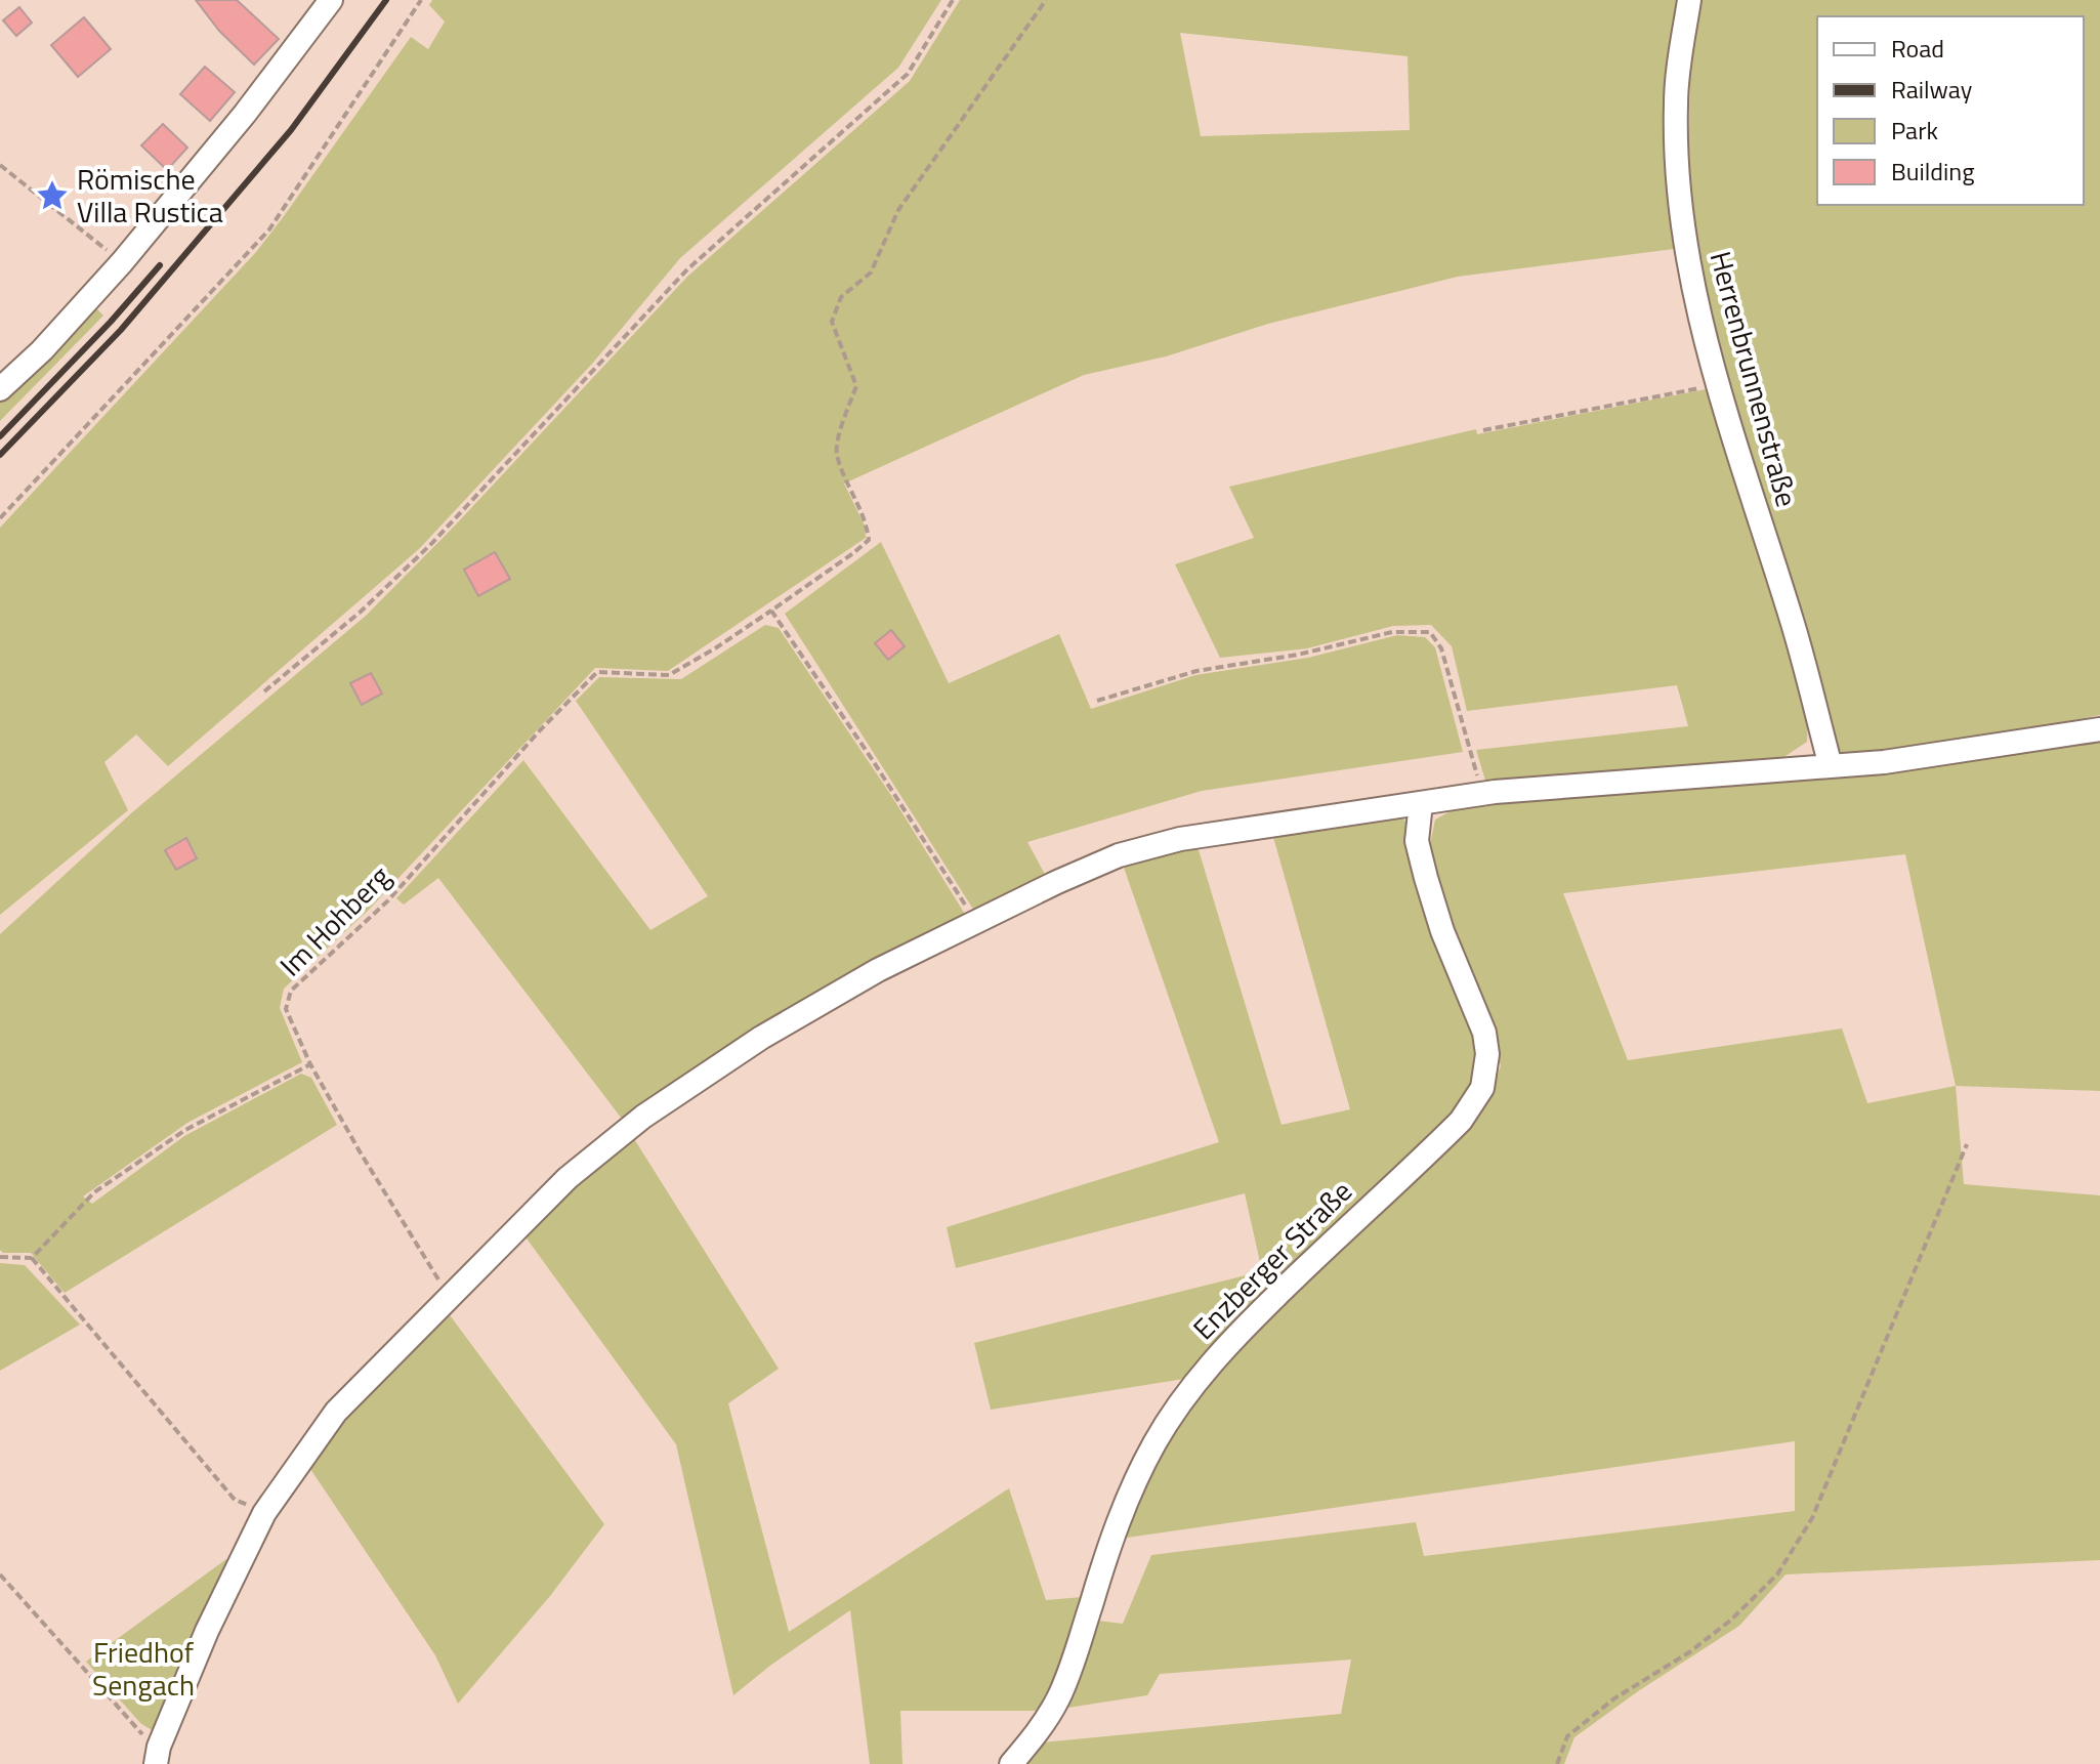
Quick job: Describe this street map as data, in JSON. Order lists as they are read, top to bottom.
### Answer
{
  "streets": {
    "street": ["Herrenbrunnenstraße", "Enzberger Straße"],
    "path": ["Im Hohberg"]
  },
  "parks": ["Friedhof Sengach"],
  "places": {
    "place": ["Römische Villa Rustica"]
  },
  "legend": [
    "Road",
    "Railway",
    "Park",
    "Building"
  ]
}
